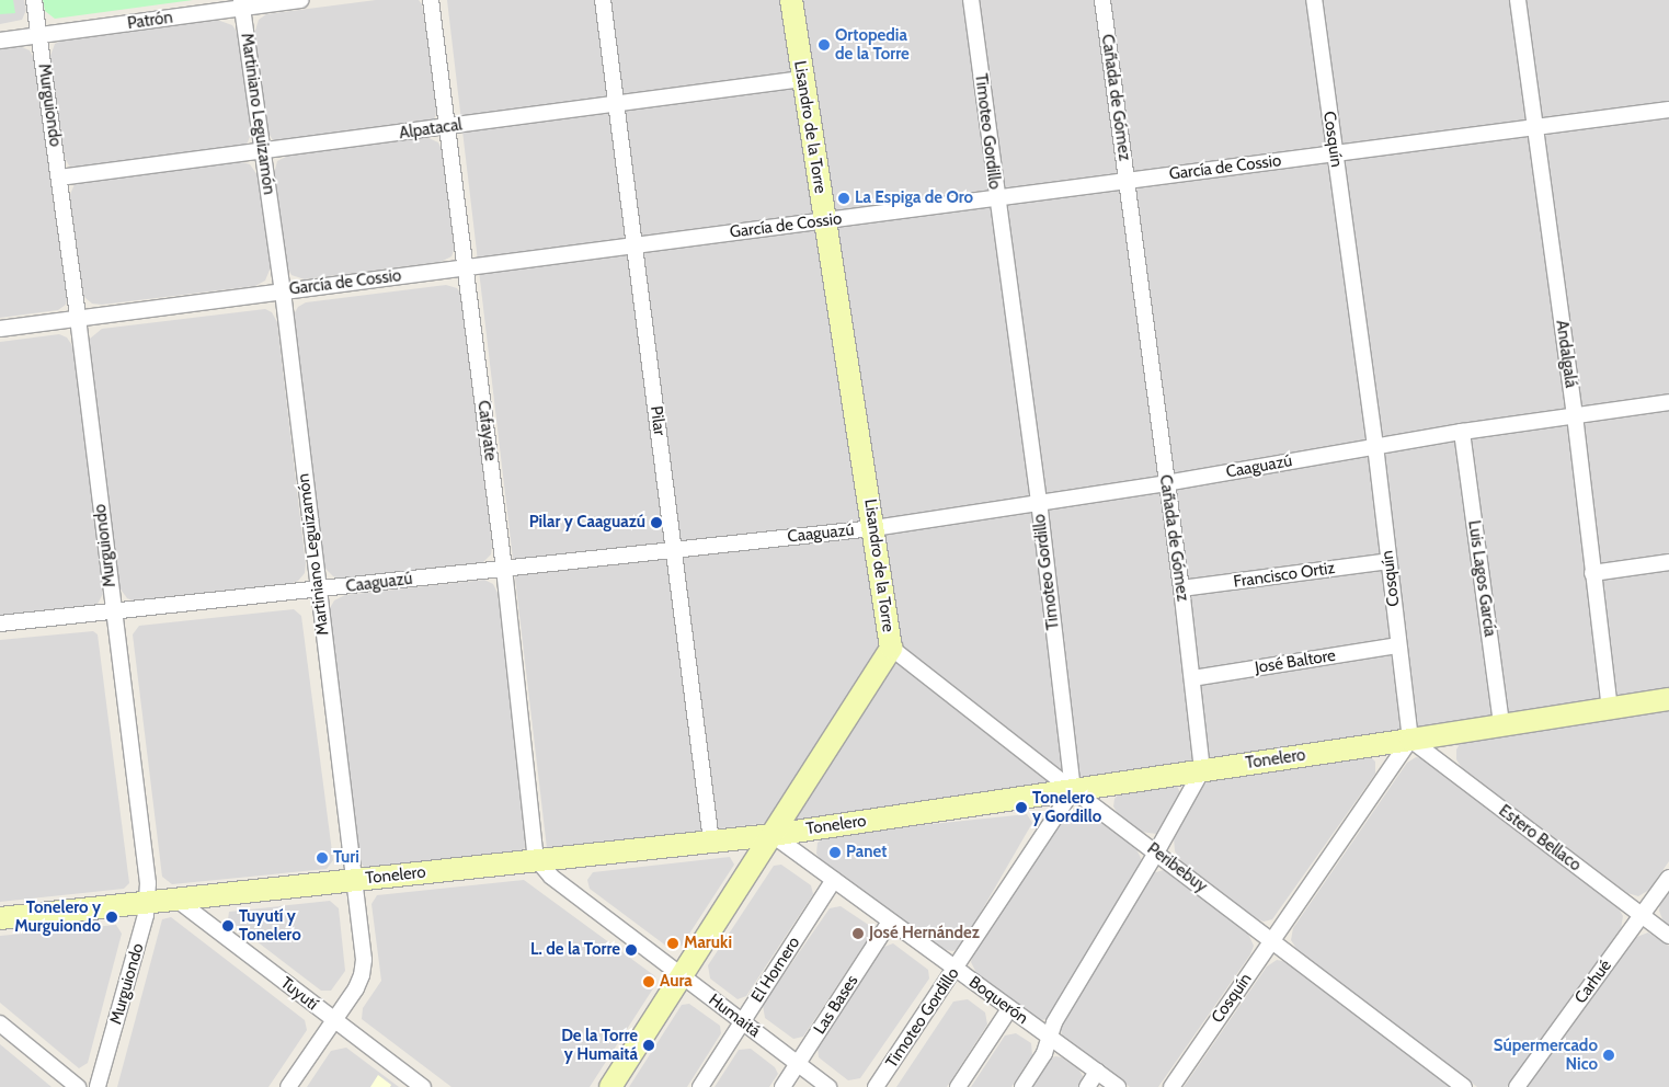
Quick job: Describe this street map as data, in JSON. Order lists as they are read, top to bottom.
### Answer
{
  "streets": {
    "street": [
      "Patrón",
      "Cañada de Gómez",
      "Murguiondo",
      "Martiniano Leguizamón",
      "Lisandro de la Torre",
      "Alpatacal",
      "Timoteo Gordillo",
      "Cosquín",
      "García de Cossio",
      "Andalgalá",
      "Pilar",
      "Cafayate",
      "Caaguazú",
      "Francisco Ortiz",
      "Luis Lagos García",
      "José Baltore",
      "Tonelero",
      "Estero Bellaco",
      "Peribebuy",
      "El Hornero",
      "Carhué",
      "Tuyutí",
      "Boquerón",
      "Las Bases",
      "Humaitá"
    ]
  },
  "crossings": [
    ["Patrón", "Murguiondo"],
    ["Patrón", "Martiniano Leguizamón"],
    ["Cañada de Gómez", "García de Cossio"],
    ["Cañada de Gómez", "Caaguazú"],
    ["Cañada de Gómez", "Francisco Ortiz"],
    ["Cañada de Gómez", "José Baltore"],
    ["Cañada de Gómez", "Tonelero"],
    ["Murguiondo", "Alpatacal"],
    ["Murguiondo", "García de Cossio"],
    ["Murguiondo", "Caaguazú"],
    ["Murguiondo", "Tonelero"],
    ["Martiniano Leguizamón", "Alpatacal"],
    ["Martiniano Leguizamón", "García de Cossio"],
    ["Martiniano Leguizamón", "Caaguazú"],
    ["Martiniano Leguizamón", "Tonelero"],
    ["Martiniano Leguizamón", "Tuyutí"],
    ["Lisandro de la Torre", "Alpatacal"],
    ["Lisandro de la Torre", "García de Cossio"],
    ["Lisandro de la Torre", "Caaguazú"],
    ["Lisandro de la Torre", "Tonelero"],
    ["Lisandro de la Torre", "Peribebuy"],
    ["Lisandro de la Torre", "Boquerón"],
    ["Lisandro de la Torre", "Humaitá"],
    ["Alpatacal", "Pilar"],
    ["Alpatacal", "Cafayate"],
    ["Timoteo Gordillo", "García de Cossio"],
    ["Timoteo Gordillo", "Caaguazú"],
    ["Timoteo Gordillo", "Tonelero"],
    ["Timoteo Gordillo", "Peribebuy"],
    ["Timoteo Gordillo", "Boquerón"],
    ["Cosquín", "García de Cossio"],
    ["Cosquín", "Caaguazú"],
    ["Cosquín", "Francisco Ortiz"],
    ["Cosquín", "José Baltore"],
    ["Cosquín", "Tonelero"],
    ["Cosquín", "Estero Bellaco"],
    ["Cosquín", "Peribebuy"],
    ["García de Cossio", "Andalgalá"],
    ["García de Cossio", "Pilar"],
    ["García de Cossio", "Cafayate"],
    ["Andalgalá", "Caaguazú"],
    ["Andalgalá", "Tonelero"],
    ["Pilar", "Caaguazú"],
    ["Pilar", "Tonelero"],
    ["Cafayate", "Caaguazú"],
    ["Cafayate", "Tonelero"],
    ["Cafayate", "Humaitá"],
    ["Caaguazú", "Luis Lagos García"],
    ["Luis Lagos García", "Tonelero"],
    ["Tonelero", "Estero Bellaco"],
    ["Tonelero", "Peribebuy"],
    ["Tonelero", "Tuyutí"],
    ["Tonelero", "Boquerón"],
    ["Tonelero", "Humaitá"],
    ["Estero Bellaco", "Carhué"],
    ["El Hornero", "Boquerón"],
    ["El Hornero", "Humaitá"],
    ["Boquerón", "Las Bases"],
    ["Las Bases", "Humaitá"]
  ],
  "places": [
    "Ortopedia de la Torre",
    "La Espiga de Oro",
    "Pilar y Caaguazú",
    "Tonelero y Gordillo",
    "Panet",
    "Turi",
    "Tonelero y Murguiondo",
    "Tuyutí y Tonelero",
    "José Hernández",
    "Maruki",
    "L. de la Torre",
    "Aura",
    "De la Torre y Humaitá",
    "Súpermercado Nico"
  ]
}
